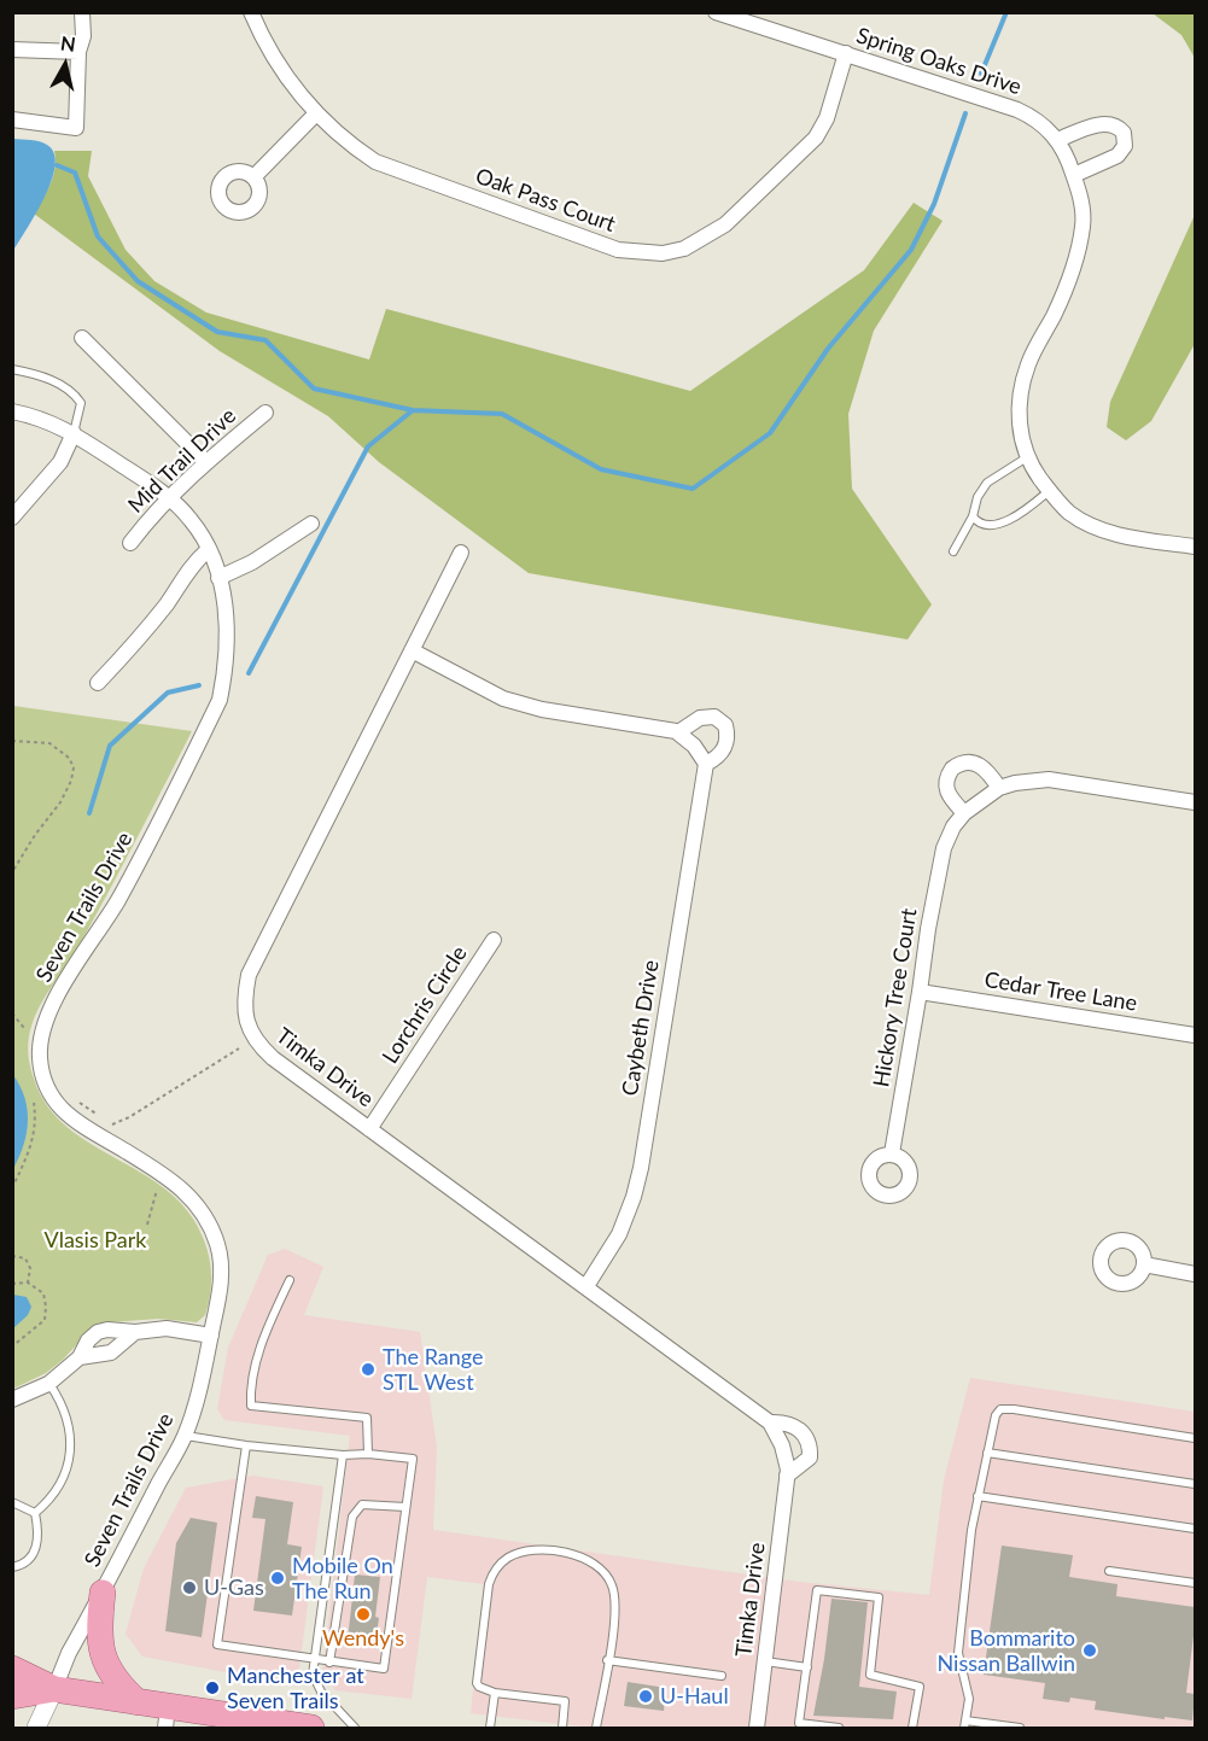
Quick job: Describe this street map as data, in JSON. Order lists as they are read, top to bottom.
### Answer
{
  "streets": {
    "street": [
      "Spring Oaks Drive",
      "Oak Pass Court",
      "Mid Trail Drive",
      "Seven Trails Drive",
      "Cedar Tree Lane",
      "Hickory Tree Court",
      "Lorchris Circle",
      "Caybeth Drive",
      "Timka Drive"
    ]
  },
  "crossings": [
    ["Spring Oaks Drive", "Oak Pass Court"],
    ["Mid Trail Drive", "Seven Trails Drive"],
    ["Cedar Tree Lane", "Hickory Tree Court"],
    ["Lorchris Circle", "Timka Drive"],
    ["Caybeth Drive", "Timka Drive"]
  ],
  "parks": ["Vlasis Park"],
  "places": [
    "The Range STL West",
    "Mobile On The Run",
    "U-Gas",
    "Wendy's",
    "Bommarito Nissan Ballwin",
    "Manchester at Seven Trails",
    "U-Haul"
  ],
  "north": "top"
}
